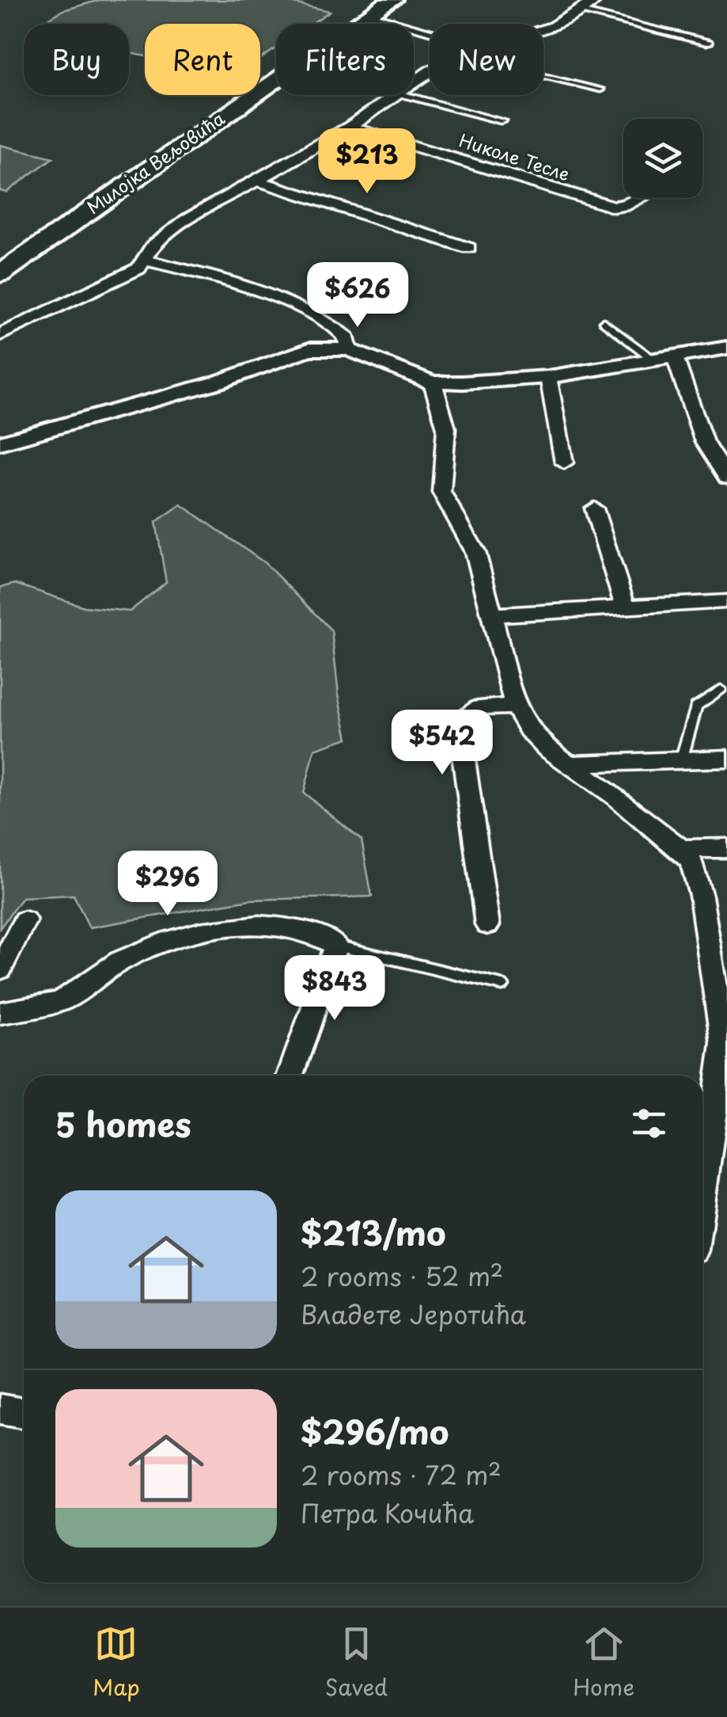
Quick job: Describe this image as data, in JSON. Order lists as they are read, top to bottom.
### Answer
{
  "streets": {
    "main road": ["Милојка Вељовића"],
    "street": ["Николе Тесле"]
  },
  "page": {
    "chip": [
      "Buy",
      "Rent",
      "Filters",
      "New"
    ],
    "price": [
      "$213",
      "$626",
      "$542",
      "$296",
      "$843"
    ],
    "heading": "5 homes",
    "list": [
      {
        "name": "$213/mo",
        "note": "2 rooms · 52 m² · Владете Јеротића"
      },
      {
        "name": "$296/mo",
        "note": "2 rooms · 72 m² · Петра Кочића"
      }
    ],
    "tabs": ["Map", "Saved", "Home"]
  }
}
